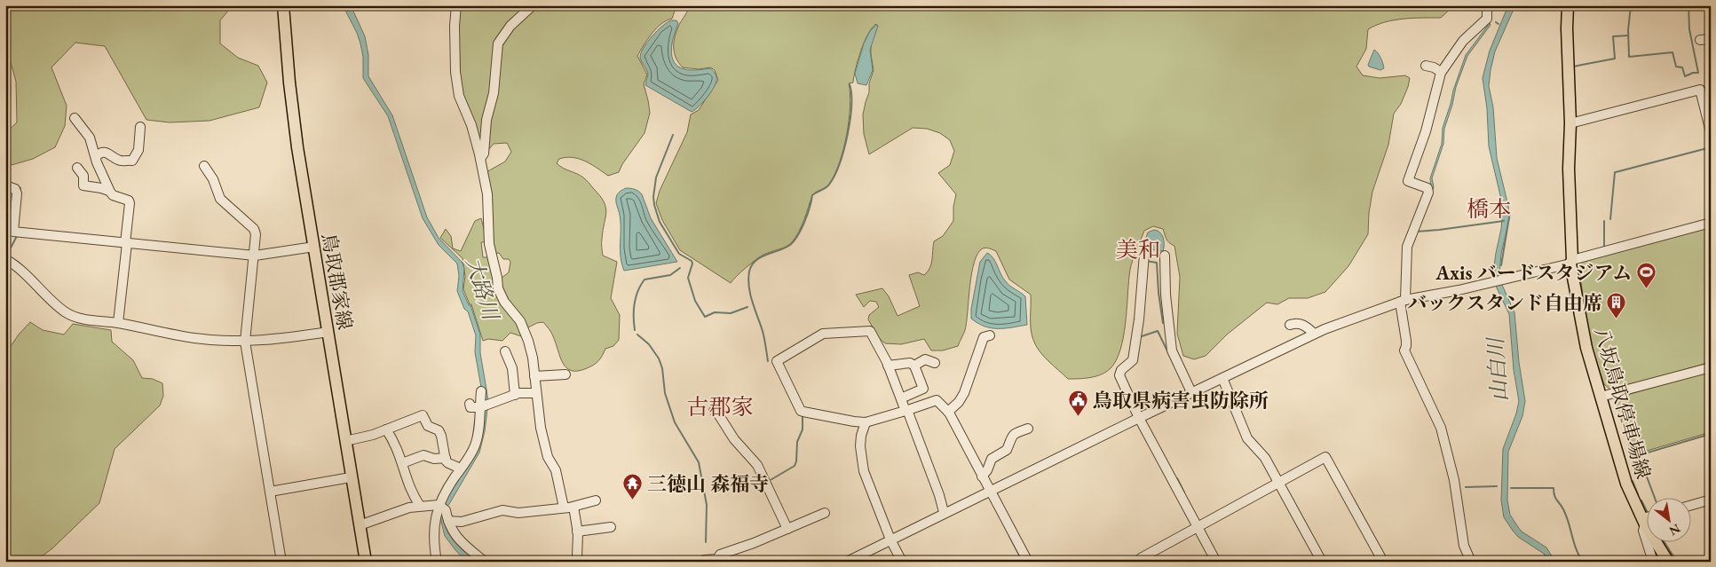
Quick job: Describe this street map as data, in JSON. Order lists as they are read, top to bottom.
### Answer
{
  "streets": {
    "main road": ["鳥取郡家線", "八坂鳥取停車場線"]
  },
  "districts": ["橋本", "美和", "古郡家"],
  "water": ["大路川", "山白川"],
  "places": {
    "sports": ["Axis バードスタジアム"],
    "building": ["バックスタンド自由席"],
    "public building": ["鳥取県病害虫防除所"],
    "temple": ["三徳山 森福寺"]
  },
  "north": "bottom right"
}
